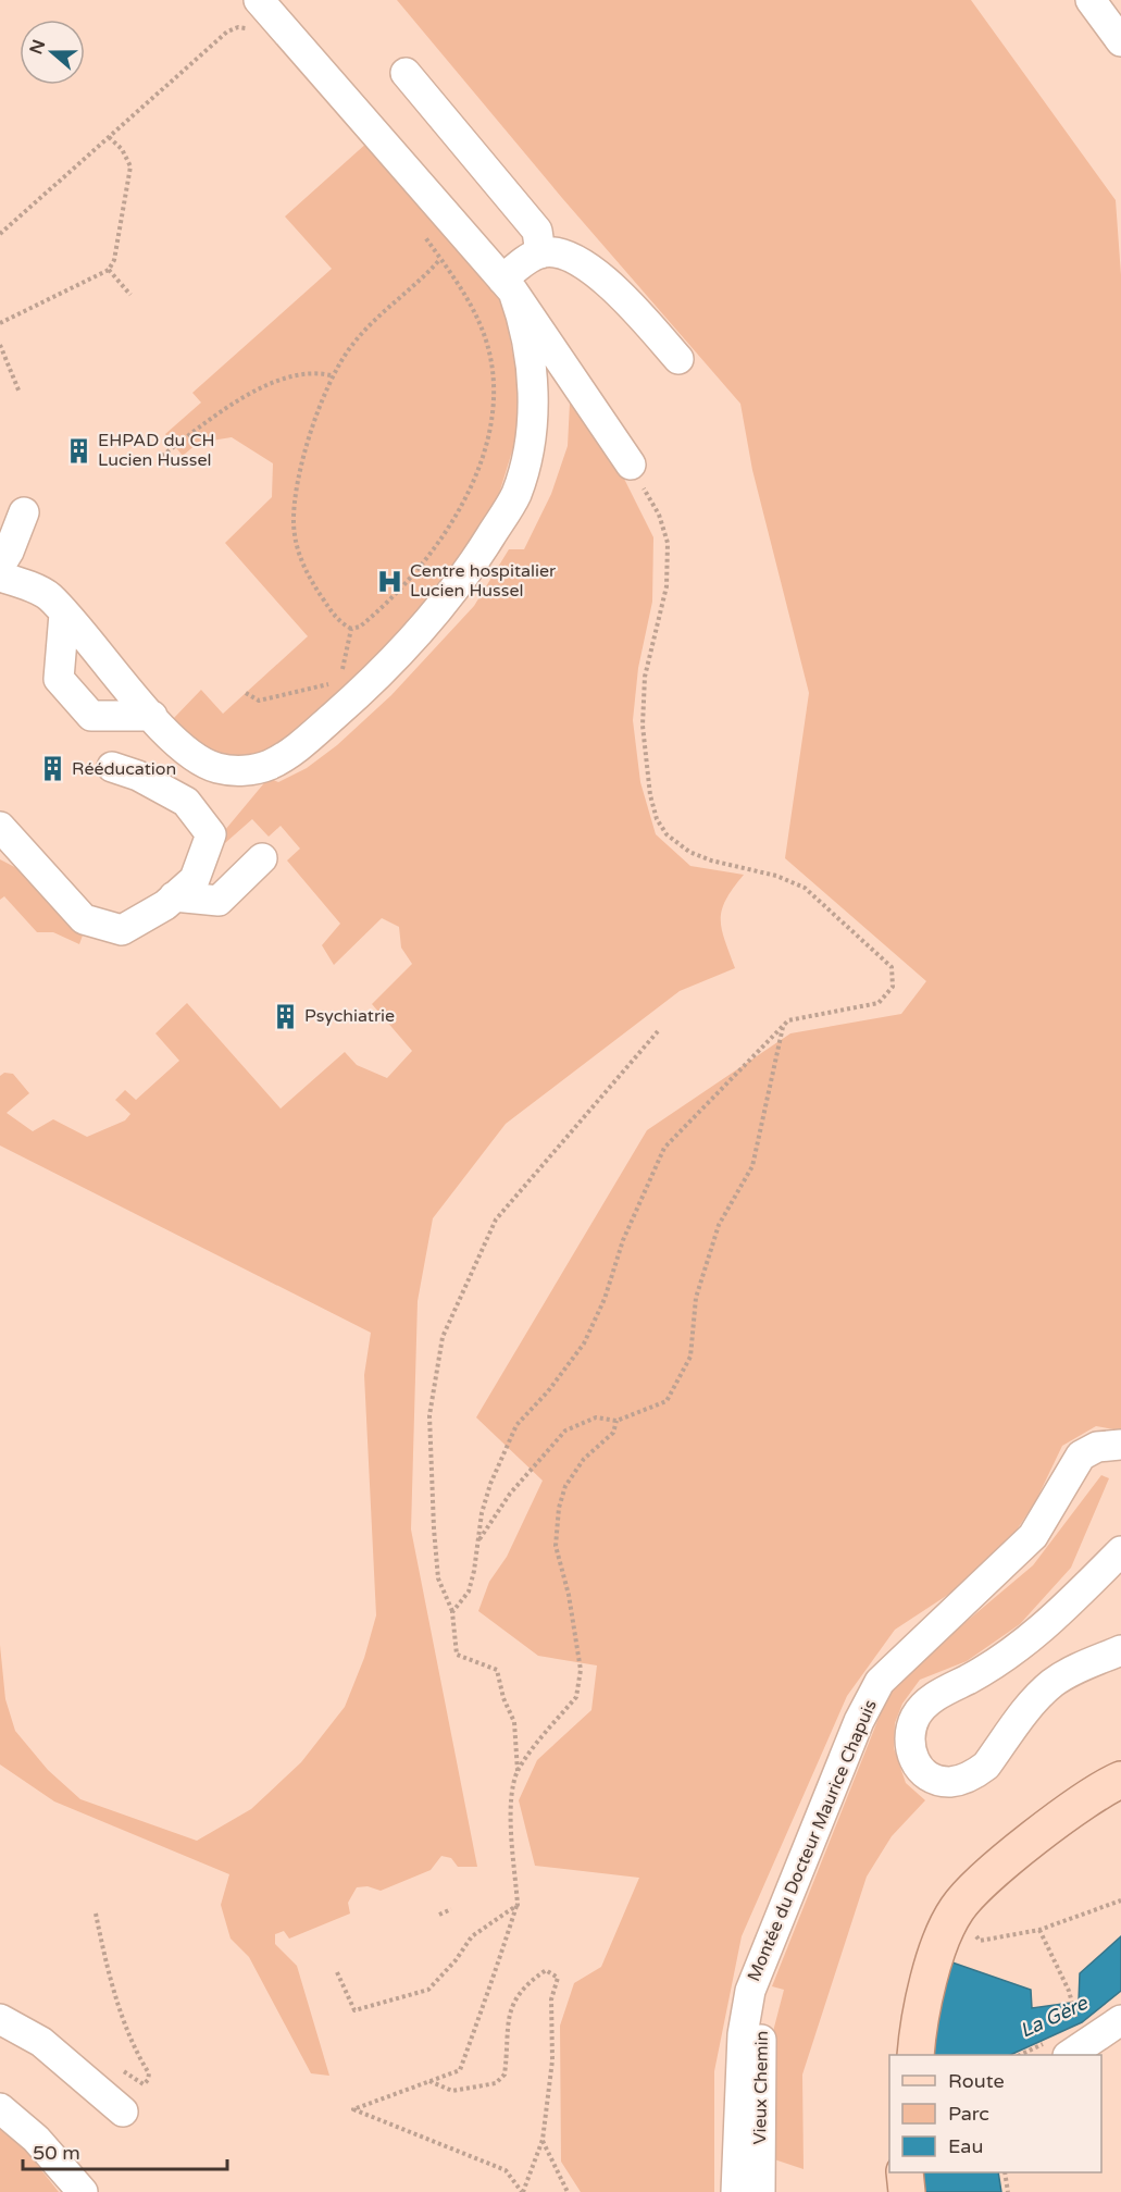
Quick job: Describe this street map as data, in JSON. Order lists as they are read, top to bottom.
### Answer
{
  "streets": {
    "street": ["Montée du Docteur Maurice Chapuis", "Vieux Chemin"]
  },
  "crossings": [
    ["Montée du Docteur Maurice Chapuis", "Vieux Chemin"]
  ],
  "water": ["La Gère"],
  "places": {
    "building": ["EHPAD du CH Lucien Hussel", "Rééducation", "Psychiatrie"],
    "hospital": ["Centre hospitalier Lucien Hussel"]
  },
  "legend": ["Route", "Parc", "Eau"],
  "scale_bar": "50 m",
  "north": "left"
}
